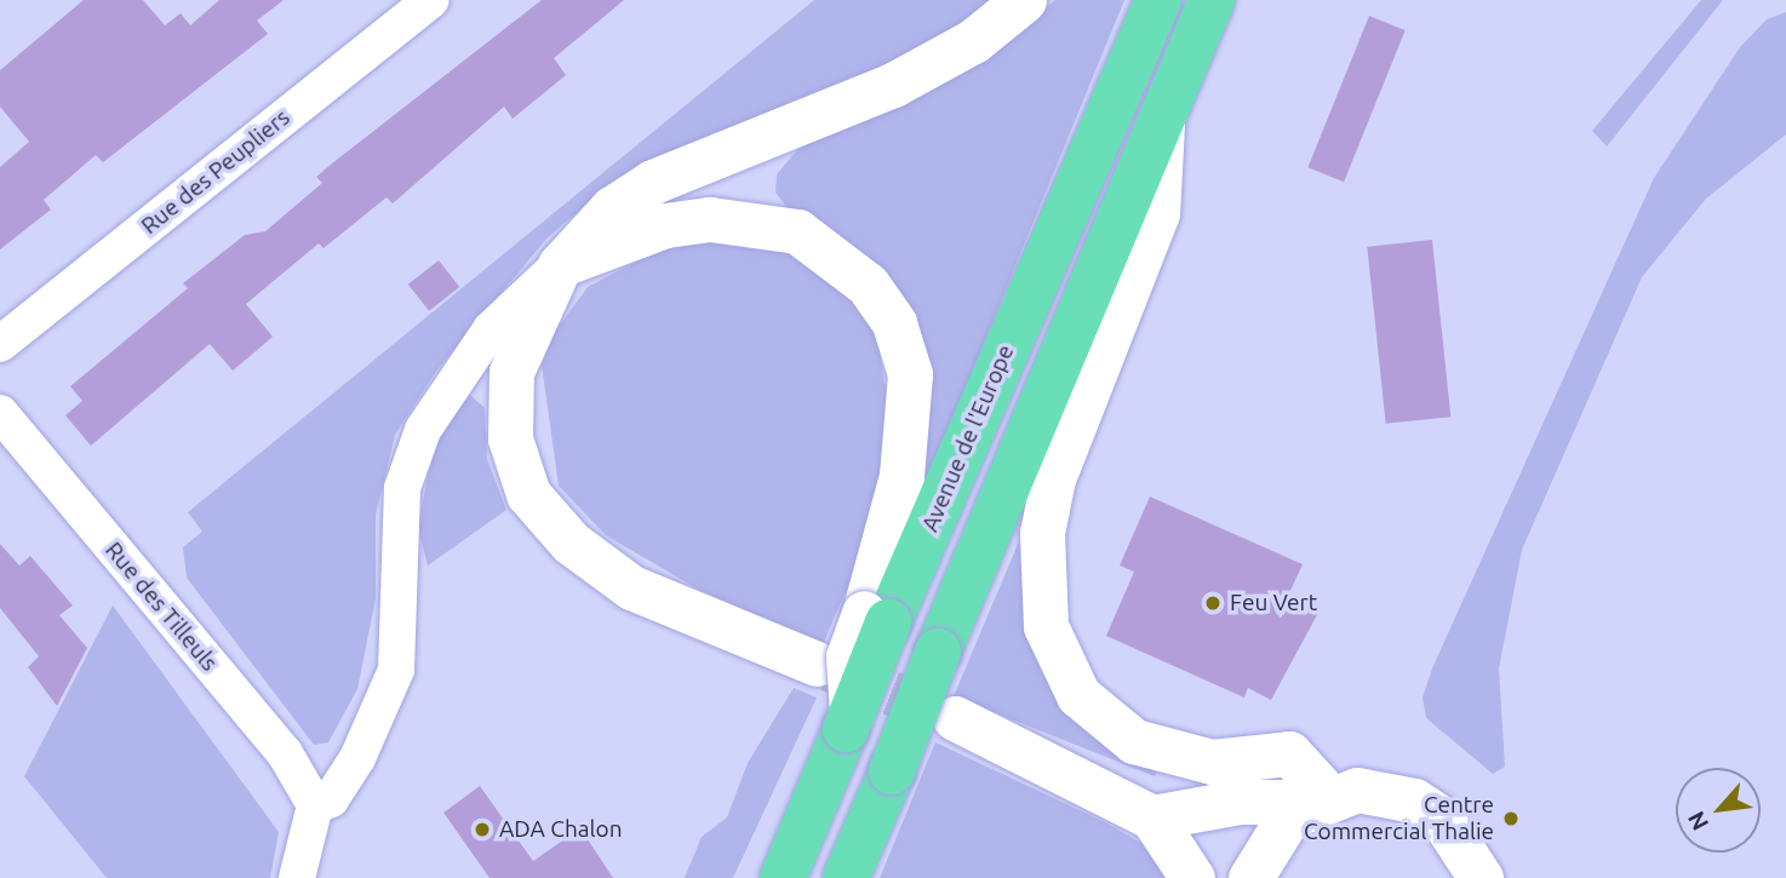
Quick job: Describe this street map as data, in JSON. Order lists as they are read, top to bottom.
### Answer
{
  "streets": {
    "main road": ["Avenue de l'Europe"],
    "street": ["Rue des Peupliers", "Rue des Tilleuls"]
  },
  "places": ["Feu Vert", "Centre Commercial Thalie", "ADA Chalon"],
  "north": "bottom left"
}
